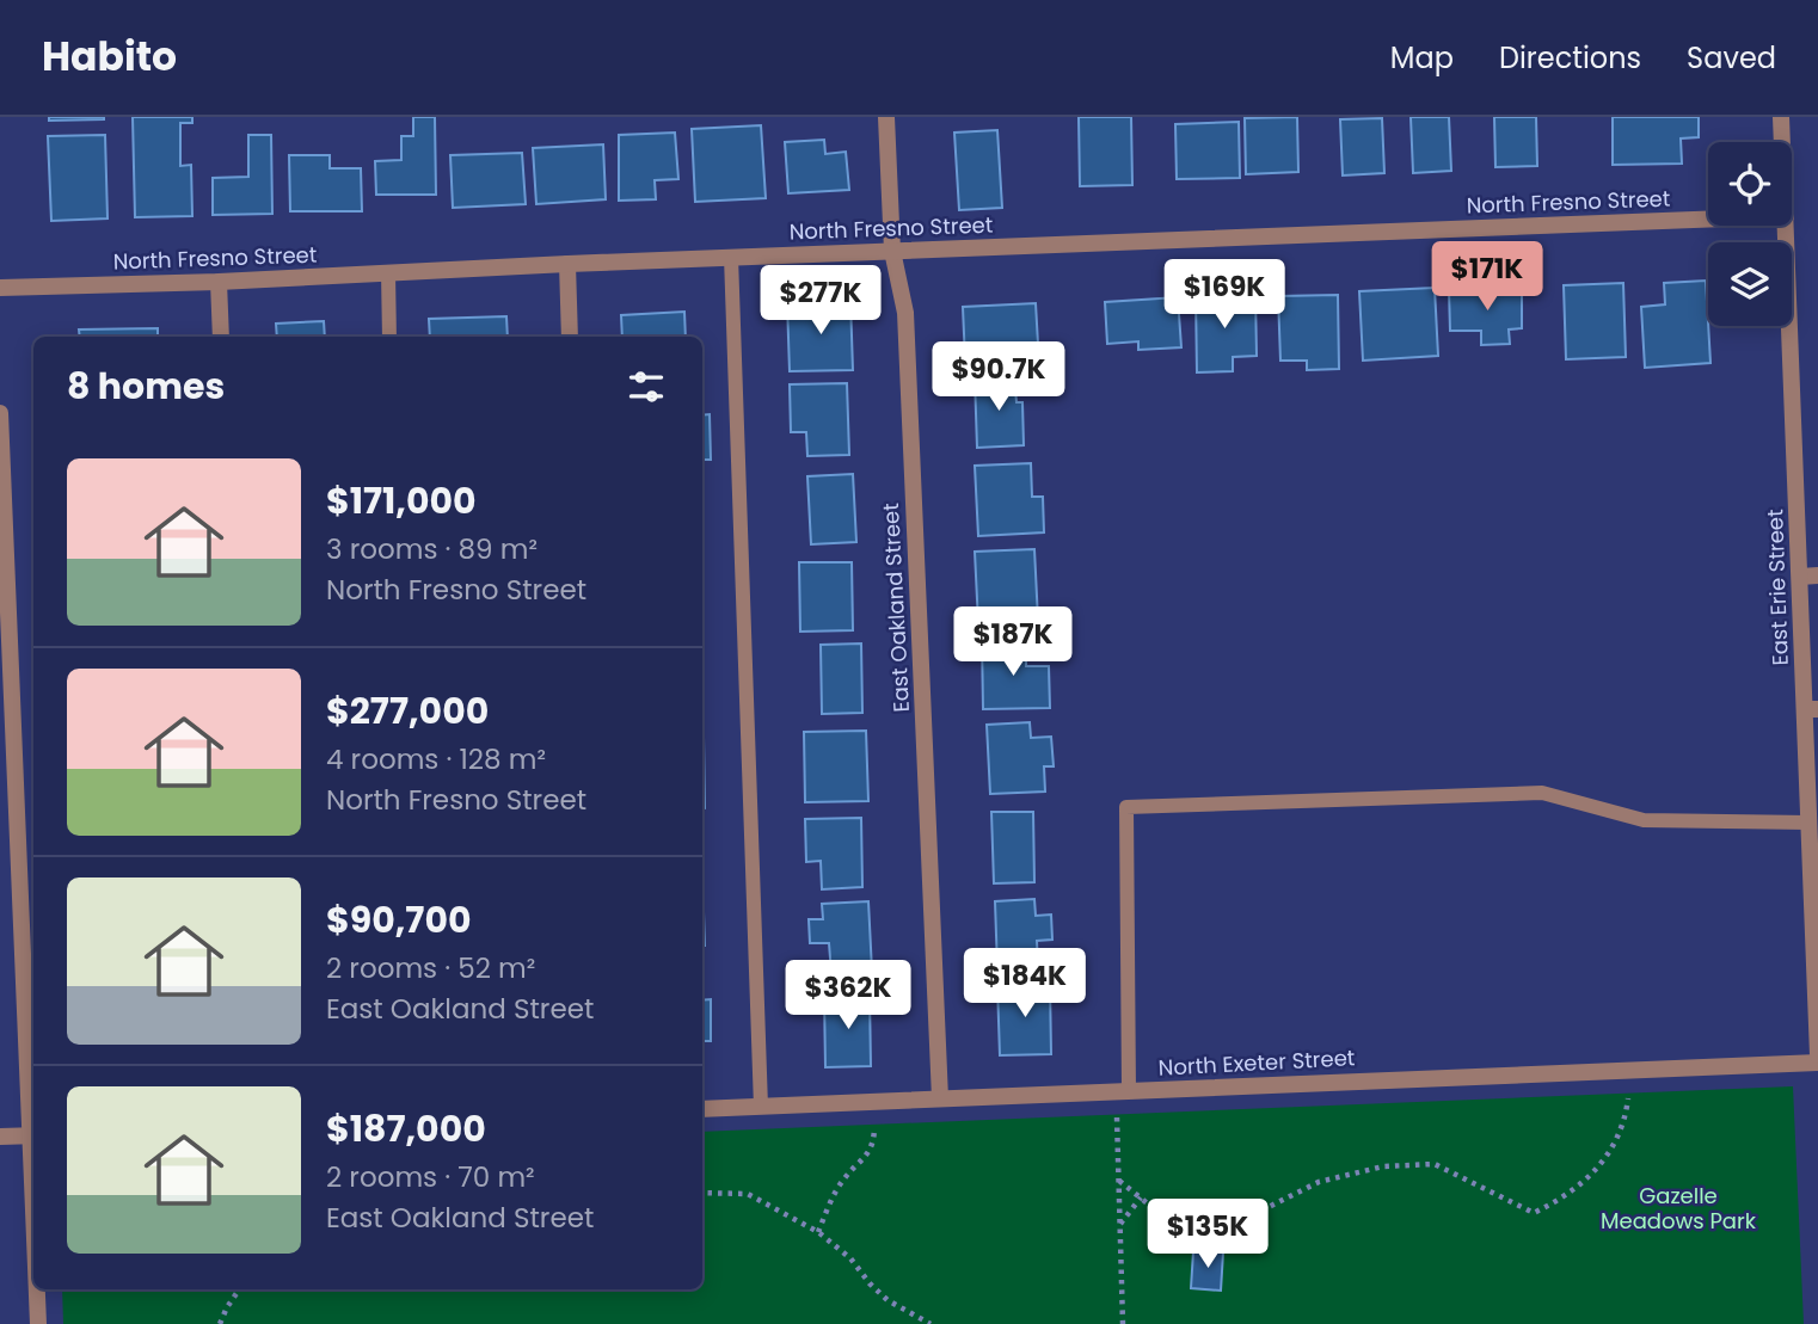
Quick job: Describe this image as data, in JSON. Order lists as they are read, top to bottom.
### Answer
{
  "streets": {
    "street": [
      "North Fresno Street",
      "East Erie Street",
      "East Oakland Street",
      "North Exeter Street"
    ]
  },
  "crossings": [
    ["North Fresno Street", "East Oakland Street"],
    ["East Oakland Street", "North Exeter Street"]
  ],
  "parks": ["Gazelle Meadows Park"],
  "page": {
    "header": "Habito",
    "nav": ["Map", "Directions", "Saved"],
    "price": [
      "$171K",
      "$169K",
      "$277K",
      "$90.7K",
      "$187K",
      "$184K",
      "$362K",
      "$135K"
    ],
    "heading": "8 homes",
    "list": [
      {
        "name": "$171,000",
        "note": "3 rooms · 89 m² · North Fresno Street"
      },
      {
        "name": "$277,000",
        "note": "4 rooms · 128 m² · North Fresno Street"
      },
      {
        "name": "$90,700",
        "note": "2 rooms · 52 m² · East Oakland Street"
      },
      {
        "name": "$187,000",
        "note": "2 rooms · 70 m² · East Oakland Street"
      }
    ]
  }
}
